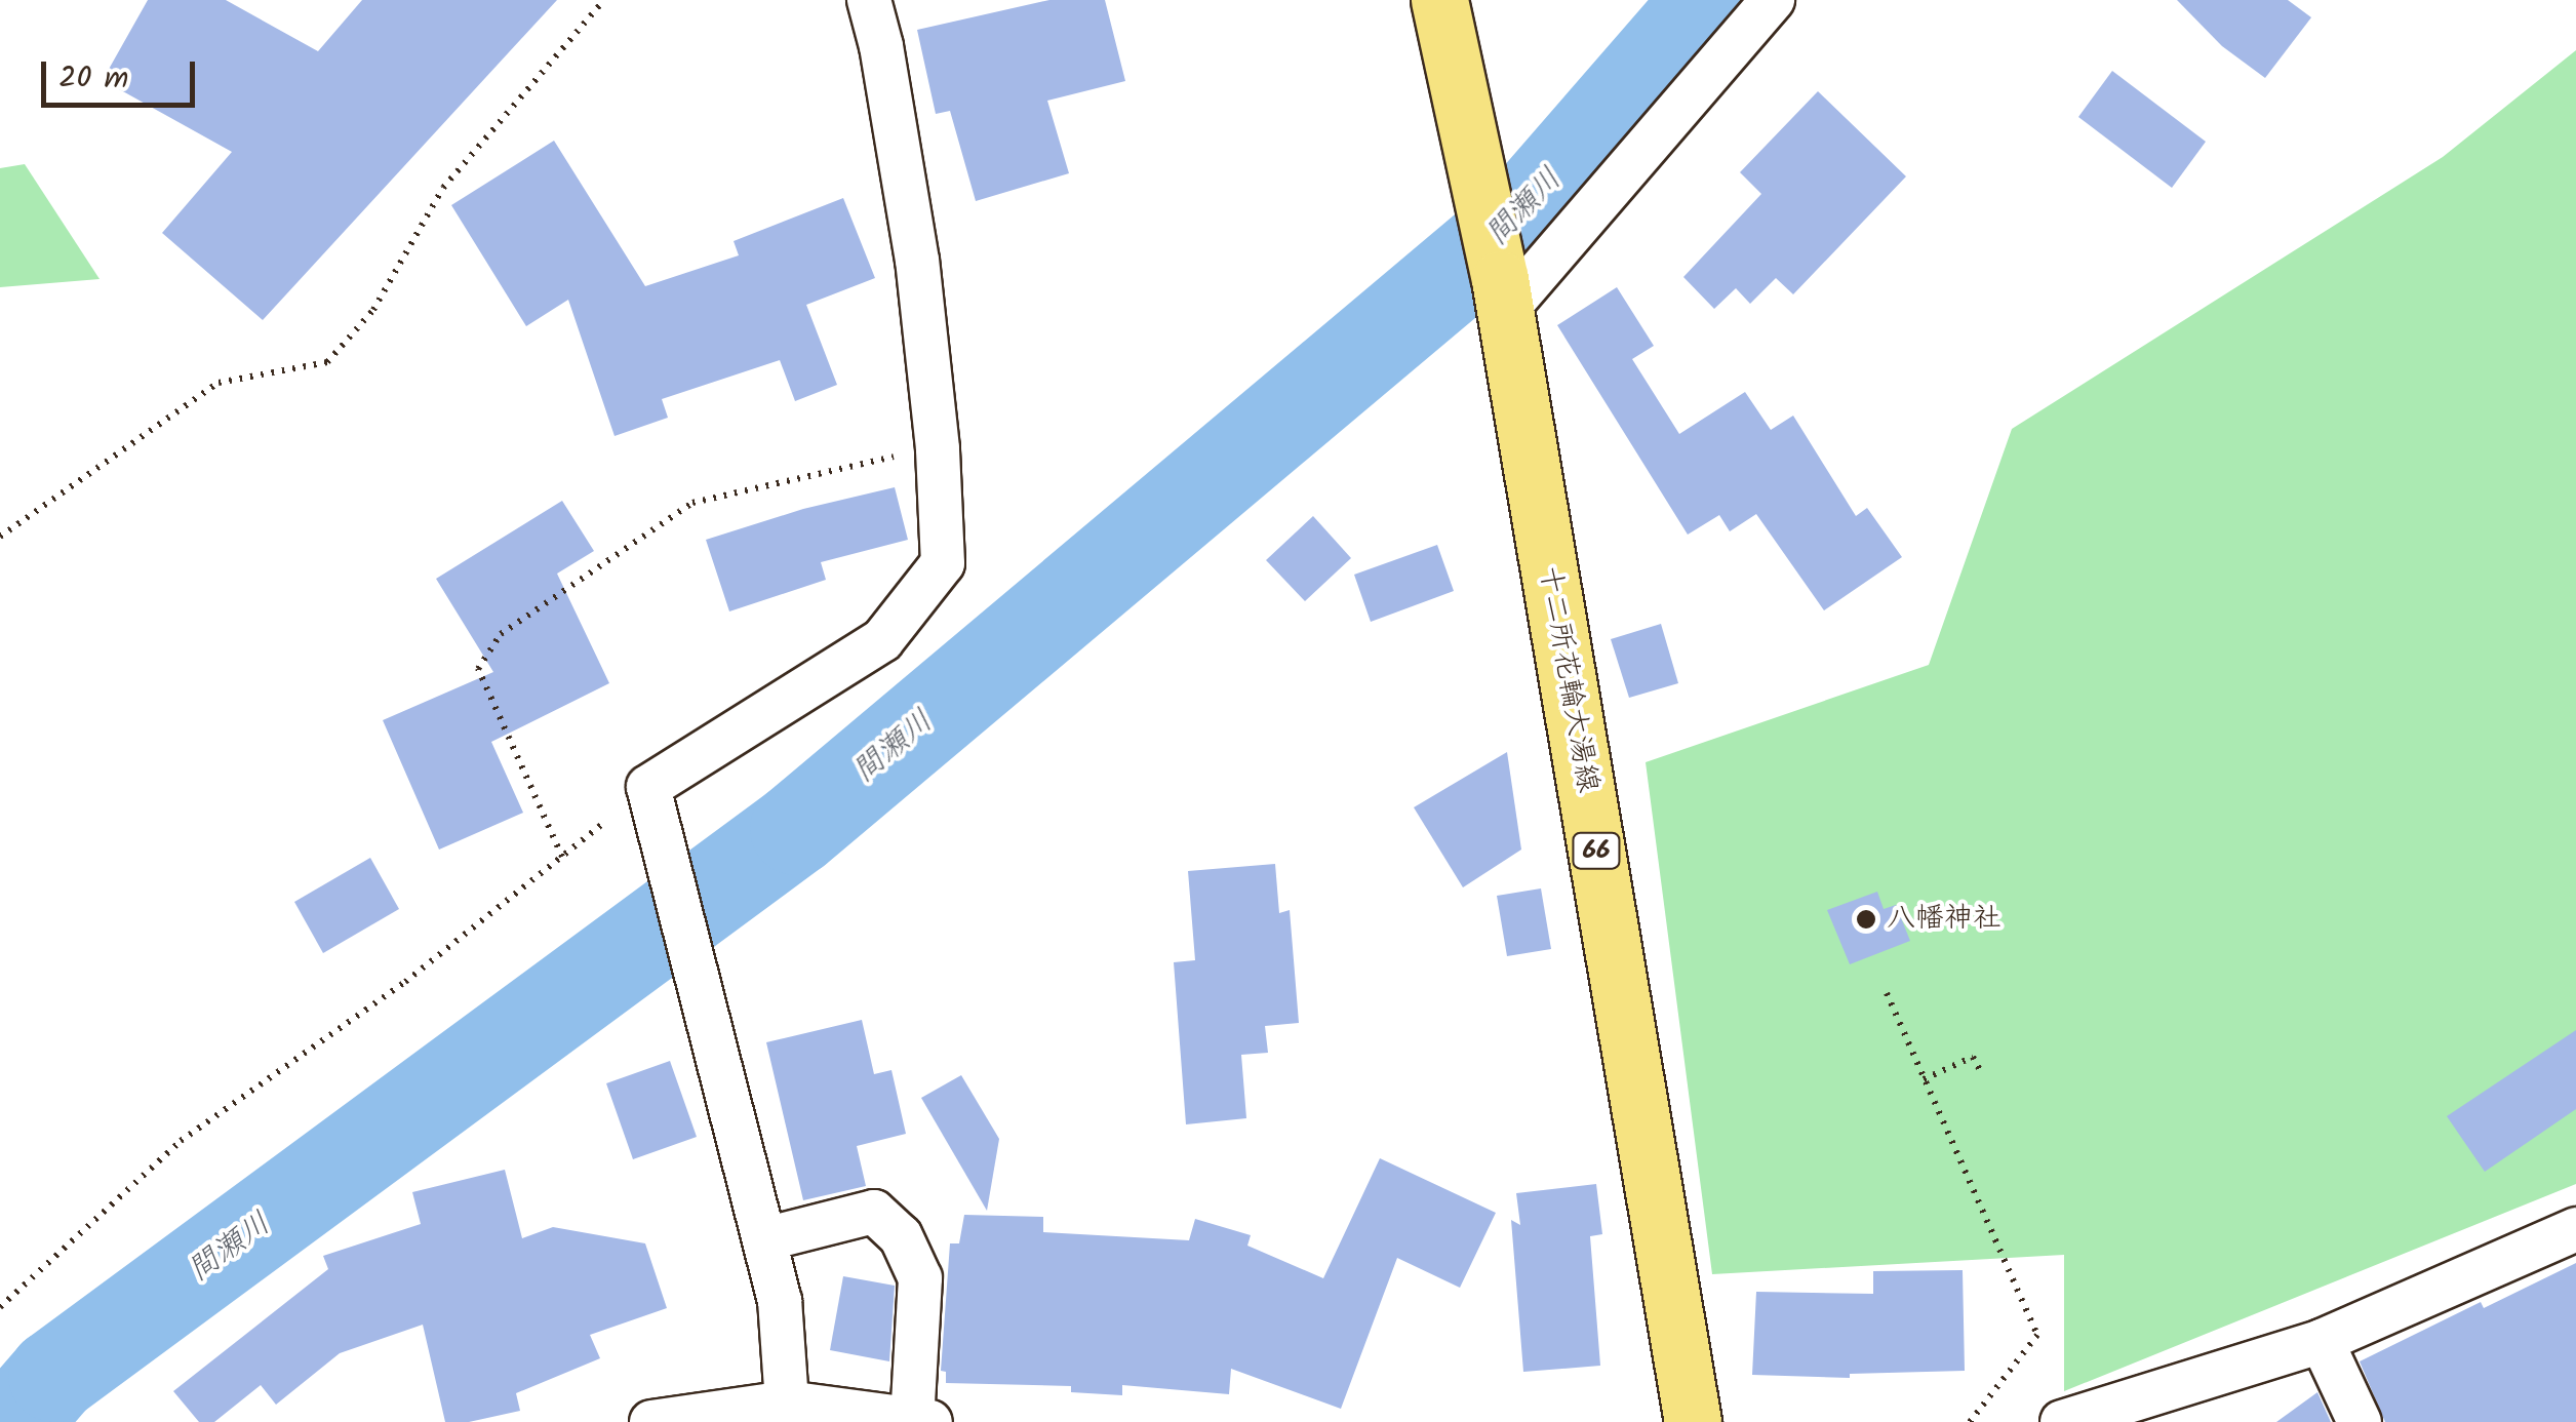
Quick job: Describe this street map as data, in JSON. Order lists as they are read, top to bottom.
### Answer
{
  "streets": {
    "main road": ["十二所花輪大湯線", "66"]
  },
  "water": ["間瀬川"],
  "places": ["八幡神社"],
  "scale_bar": "20 m"
}
